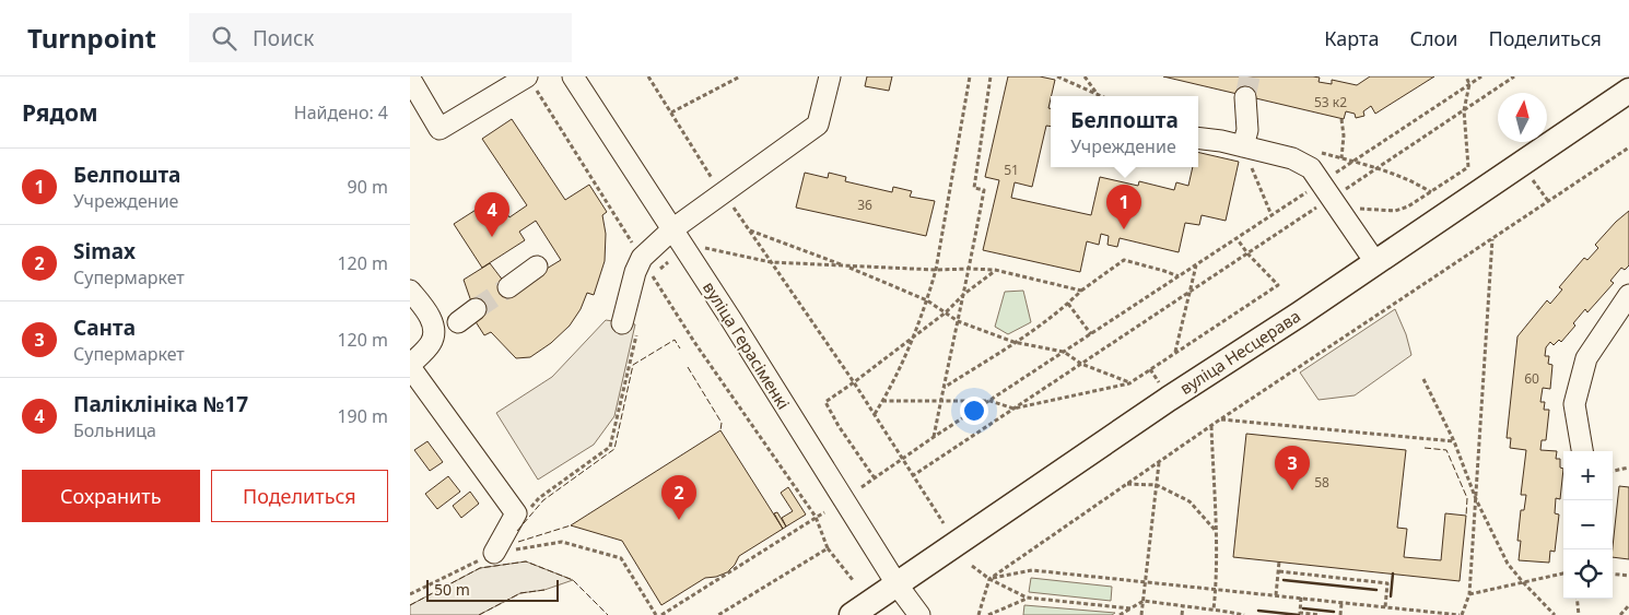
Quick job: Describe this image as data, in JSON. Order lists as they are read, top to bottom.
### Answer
{
  "streets": {
    "main road": ["вуліца Несцерава"],
    "street": ["вуліца Герасіменкі"]
  },
  "crossings": [
    ["вуліца Герасіменкі", "вуліца Несцерава"]
  ],
  "house_numbers": [
    "53 к2",
    "51",
    "36",
    "60",
    "58"
  ],
  "scale_bar": "50 m",
  "north": "top",
  "page": {
    "header": "Turnpoint",
    "search": "Поиск",
    "nav": ["Карта", "Слои", "Поделиться"],
    "heading": ["Рядом", "Найдено: 4"],
    "popup": ["Белпошта", "Учреждение"],
    "list": [
      {
        "mark": "1",
        "name": "Белпошта",
        "note": "Учреждение",
        "value": "90 m"
      },
      {
        "mark": "2",
        "name": "Simax",
        "note": "Супермаркет",
        "value": "120 m"
      },
      {
        "mark": "3",
        "name": "Санта",
        "note": "Супермаркет",
        "value": "120 m"
      },
      {
        "mark": "4",
        "name": "Паліклініка №17",
        "note": "Больница",
        "value": "190 m"
      }
    ],
    "pins": [
      "1",
      "4",
      "3",
      "2"
    ],
    "map_buttons": ["+", "−"],
    "buttons": ["Сохранить", "Поделиться"],
    "scale": "50 m"
  }
}
